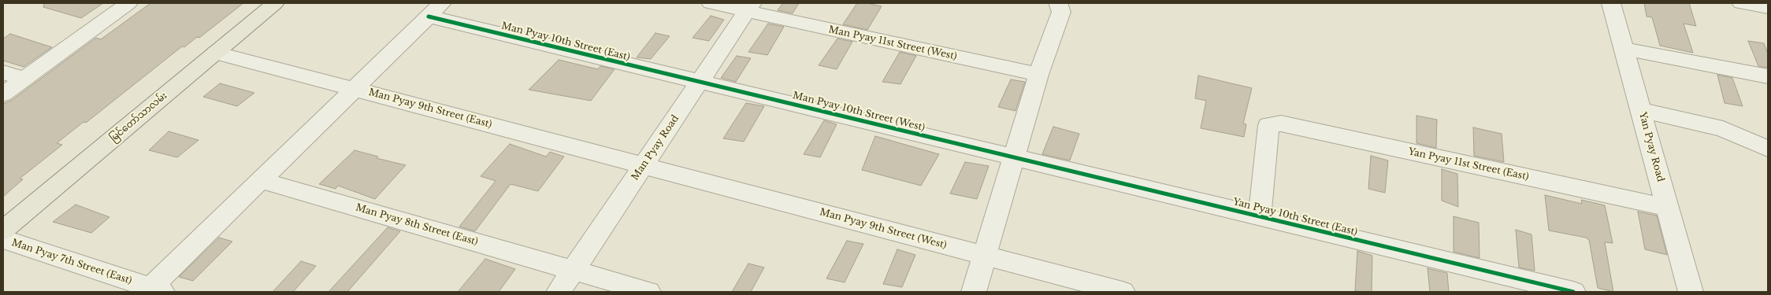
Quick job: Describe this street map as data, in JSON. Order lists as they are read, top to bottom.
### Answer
{
  "streets": {
    "main road": ["မြင်တော်သာလမ်း"],
    "street": [
      "Man Pyay 10th Street (East)",
      "Man Pyay 11st Street (West)",
      "Man Pyay 9th Street (East)",
      "Man Pyay 10th Street (West)",
      "Yan Pyay Road",
      "Man Pyay Road",
      "Yan Pyay 11st Street (East)",
      "Yan Pyay 10th Street (East)",
      "Man Pyay 8th Street (East)",
      "Man Pyay 9th Street (West)",
      "Man Pyay 7th Street (East)"
    ]
  },
  "crossings": [
    ["Man Pyay 10th Street (East)", "Man Pyay 10th Street (West)"],
    ["Man Pyay 10th Street (East)", "Man Pyay Road"],
    ["Man Pyay 11st Street (West)", "Man Pyay Road"],
    ["Man Pyay 9th Street (East)", "မြင်တော်သာလမ်း"],
    ["Man Pyay 9th Street (East)", "Man Pyay Road"],
    ["Man Pyay 9th Street (East)", "Man Pyay 9th Street (West)"],
    ["Man Pyay 10th Street (West)", "Man Pyay Road"],
    ["Man Pyay 10th Street (West)", "Yan Pyay 10th Street (East)"],
    ["Yan Pyay Road", "Yan Pyay 11st Street (East)"],
    ["Man Pyay Road", "Man Pyay 8th Street (East)"],
    ["Man Pyay Road", "Man Pyay 9th Street (West)"],
    ["Yan Pyay 11st Street (East)", "Yan Pyay 10th Street (East)"]
  ]
}
